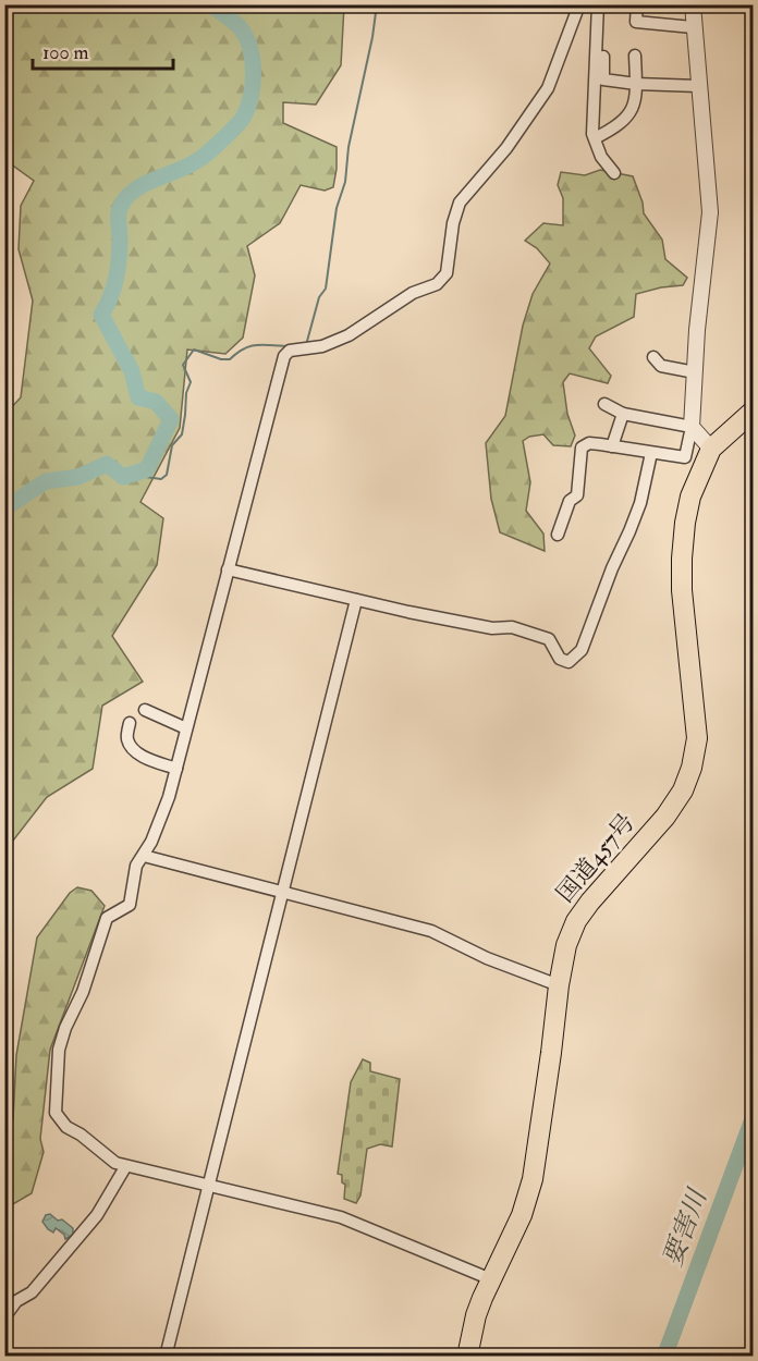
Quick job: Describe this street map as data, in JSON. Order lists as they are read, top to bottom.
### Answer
{
  "streets": {
    "highway": ["国道457号"]
  },
  "water": ["要害川"],
  "scale_bar": "100 m"
}
